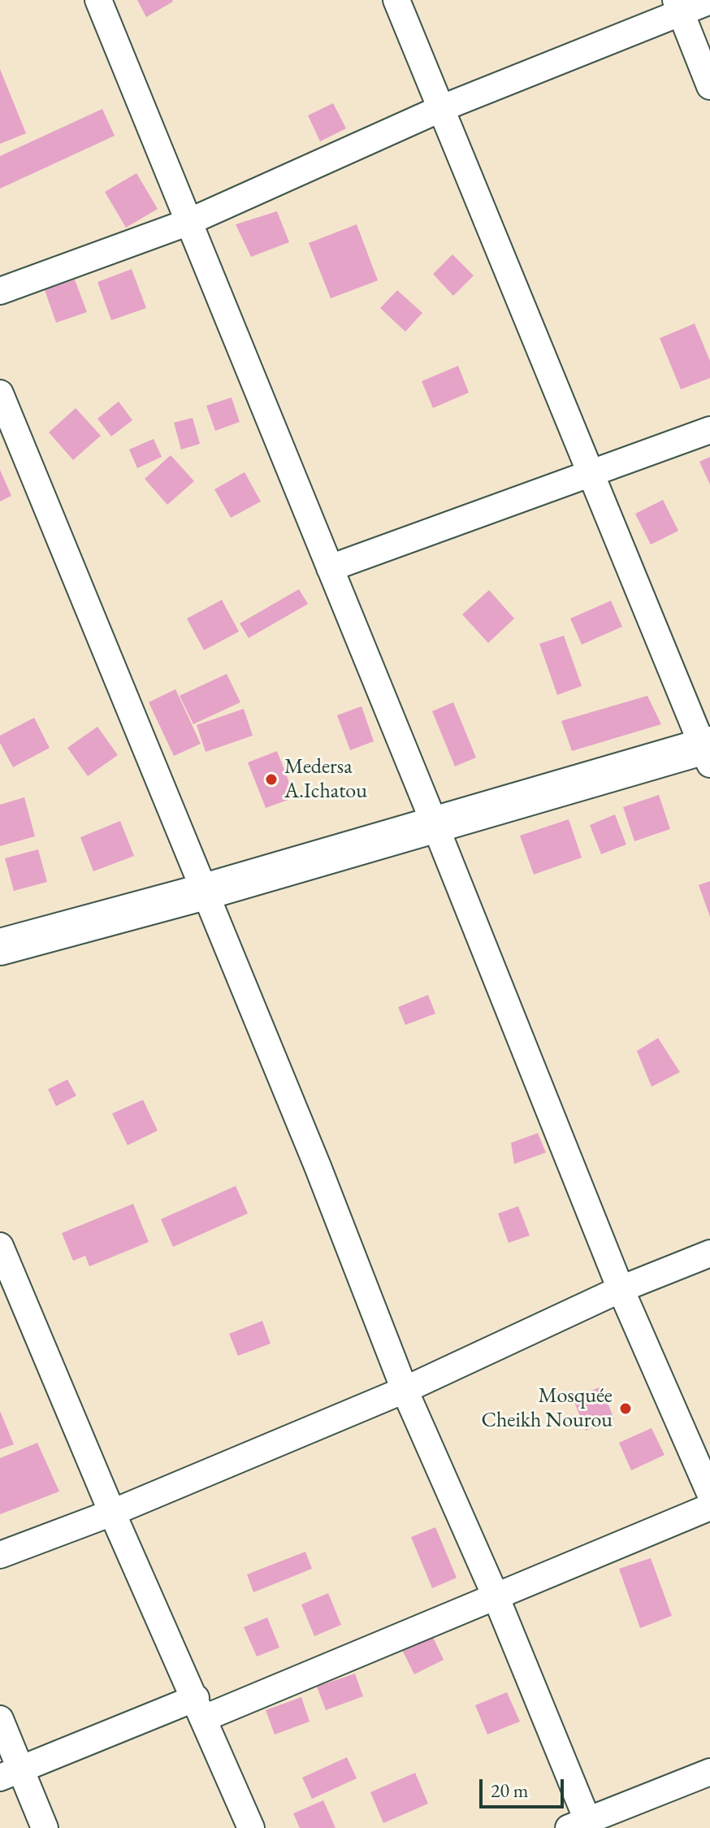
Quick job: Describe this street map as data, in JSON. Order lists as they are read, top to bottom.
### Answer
{
  "places": ["Medersa A.Ichatou", "Mosquée Cheikh Nourou"],
  "scale_bar": "20 m"
}
